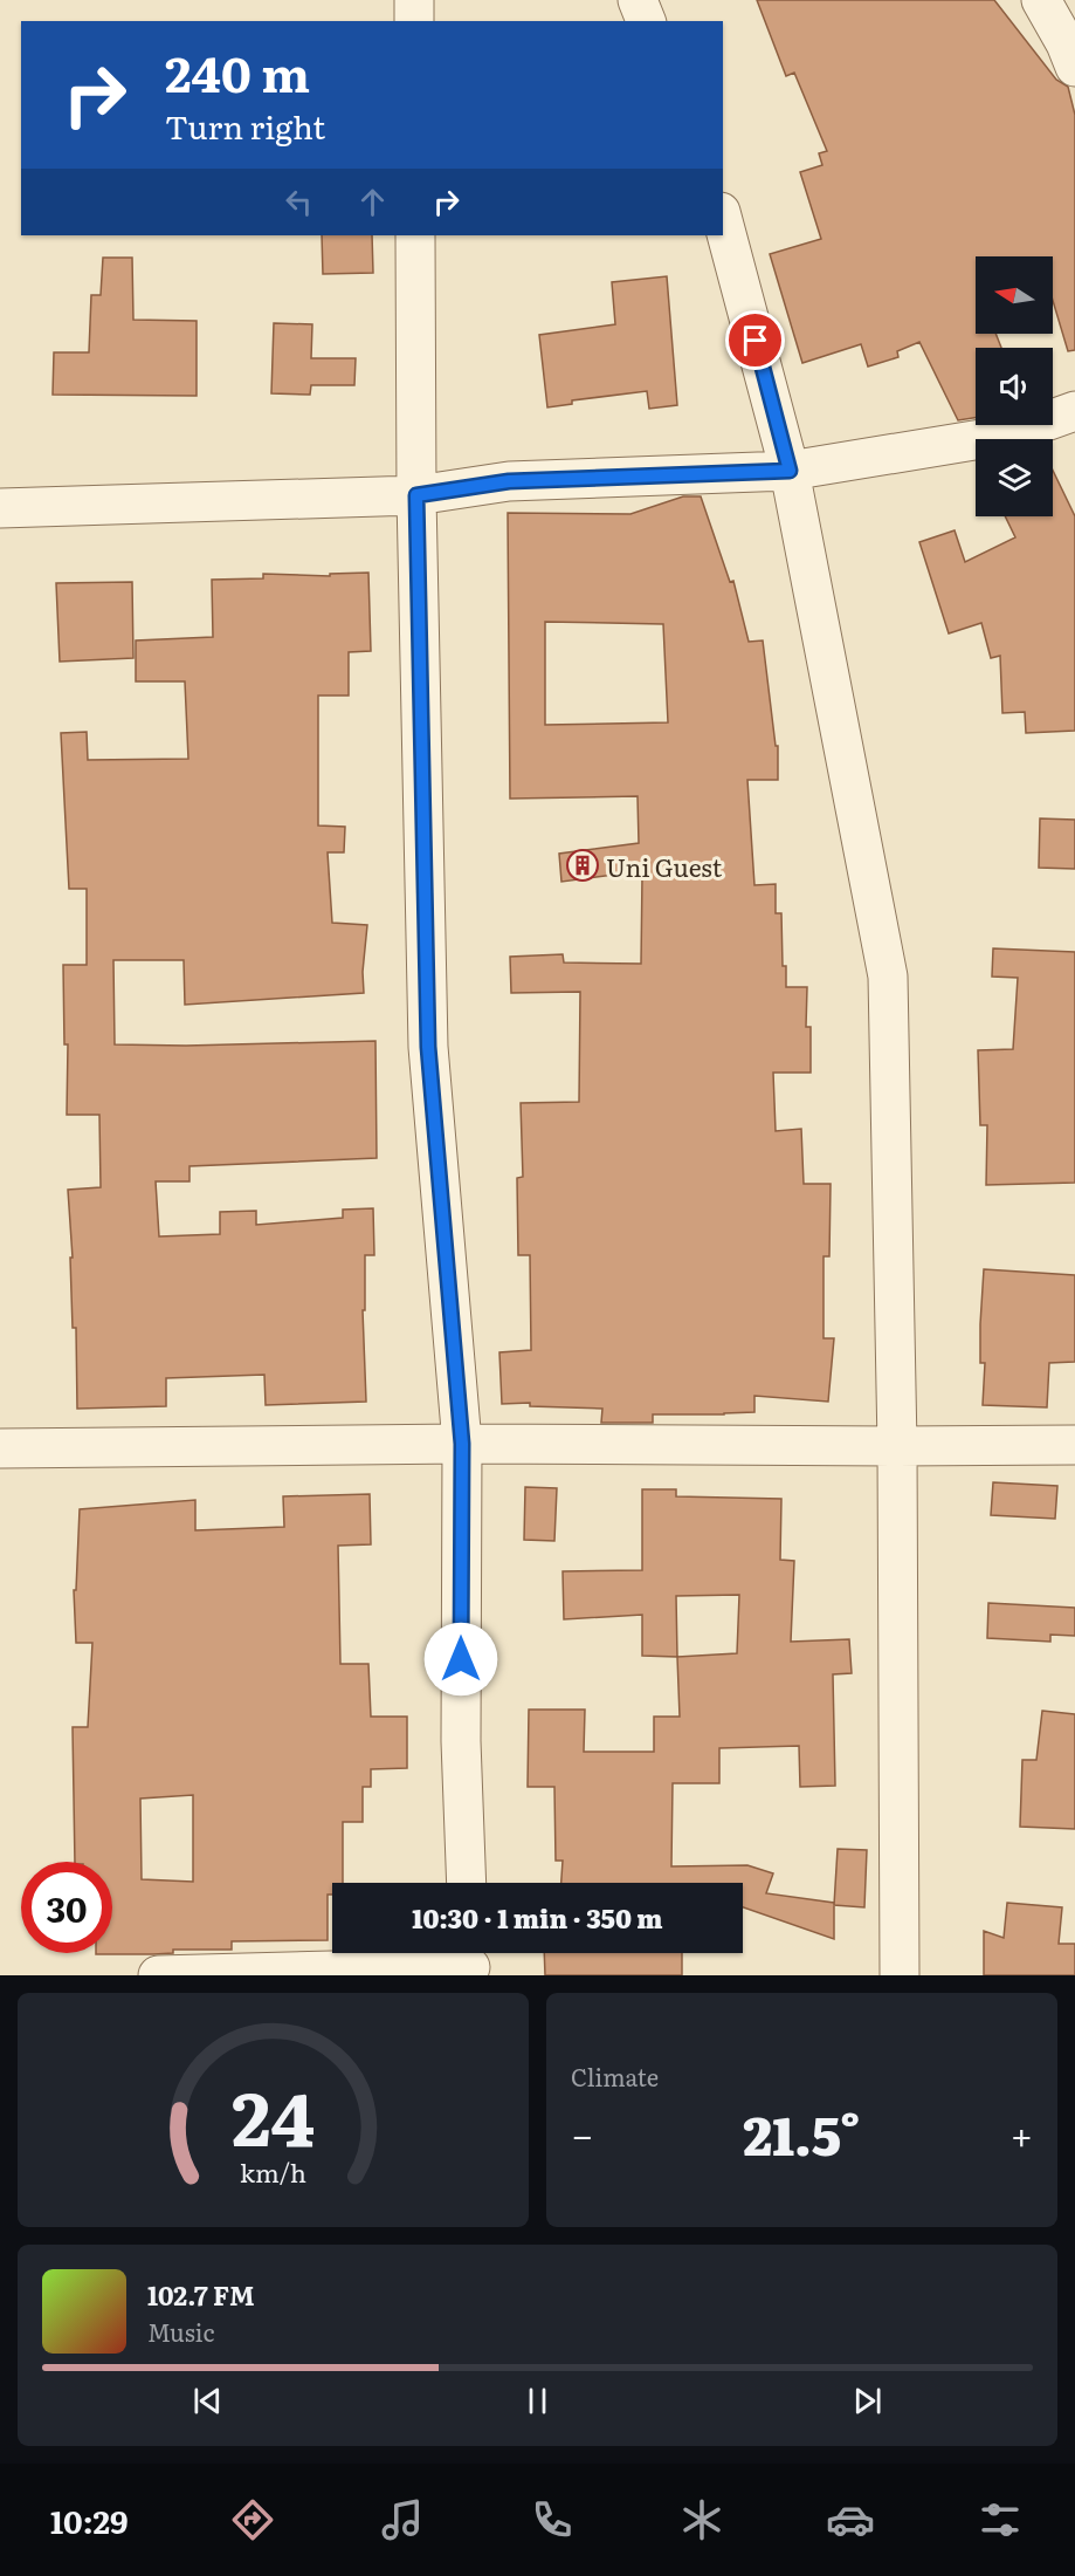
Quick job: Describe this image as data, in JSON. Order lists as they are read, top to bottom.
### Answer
{
  "places": {
    "building": ["Uni Guest"]
  },
  "north": "left",
  "page": {
    "turn": ["240 m", "Turn right"],
    "limit": "30",
    "trip": "10:30 · 1 min · 350 m",
    "tile": "Climate",
    "heat": ["−", "21.5°", "+"],
    "song": ["102.7 FM", "Music"],
    "tabs": "10:29",
    "gauge": ["24", "km/h"]
  }
}
